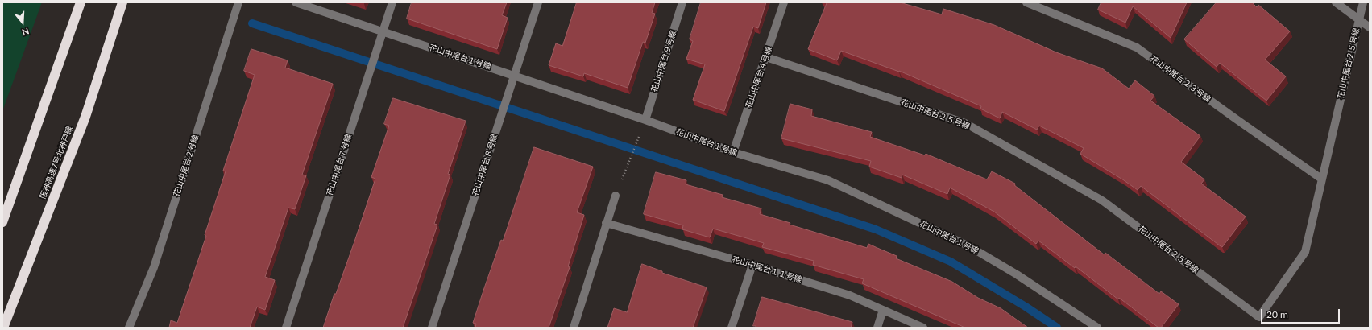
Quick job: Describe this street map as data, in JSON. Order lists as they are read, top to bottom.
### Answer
{
  "streets": {
    "highway": ["阪神高速7号北神戸線"],
    "street": [
      "花山中尾台１号線",
      "花山中尾台９号線",
      "花山中尾台２５号線",
      "花山中尾台４号線",
      "花山中尾台２３号線",
      "花山中尾台７号線",
      "花山中尾台８号線",
      "花山中尾台２号線",
      "花山中尾台１１号線"
    ]
  },
  "crossings": [
    ["花山中尾台１号線", "花山中尾台９号線"],
    ["花山中尾台１号線", "花山中尾台４号線"],
    ["花山中尾台１号線", "花山中尾台７号線"],
    ["花山中尾台１号線", "花山中尾台８号線"],
    ["花山中尾台２５号線", "花山中尾台４号線"],
    ["花山中尾台２５号線", "花山中尾台２３号線"]
  ],
  "scale_bar": "20 m",
  "north": "bottom"
}
